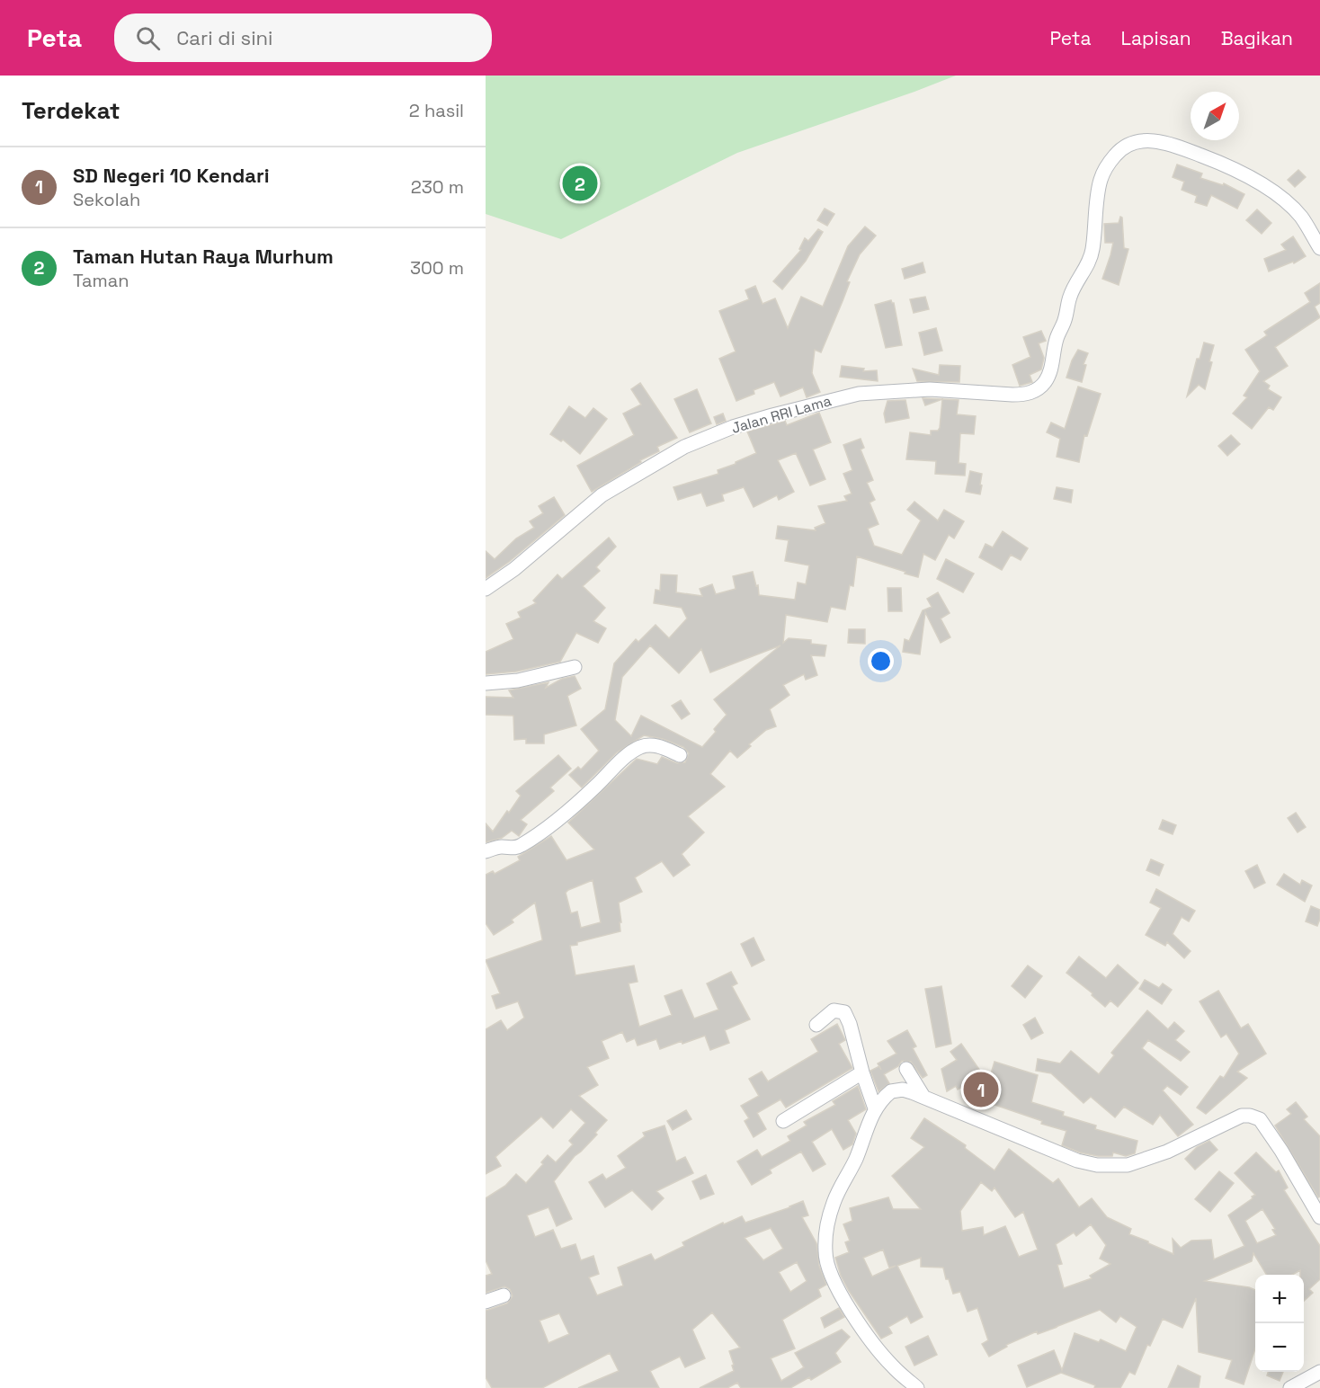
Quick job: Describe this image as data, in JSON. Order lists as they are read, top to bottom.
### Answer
{
  "streets": {
    "street": ["Jalan RRI Lama"]
  },
  "north": "top right",
  "page": {
    "header": "Peta",
    "search": "Cari di sini",
    "nav": ["Peta", "Lapisan", "Bagikan"],
    "heading": ["Terdekat", "2 hasil"],
    "list": [
      {
        "mark": "1",
        "name": "SD Negeri 10 Kendari",
        "note": "Sekolah",
        "value": "230 m"
      },
      {
        "mark": "2",
        "name": "Taman Hutan Raya Murhum",
        "note": "Taman",
        "value": "300 m"
      }
    ],
    "pins": ["2", "1"],
    "map_buttons": ["+", "−"]
  }
}
